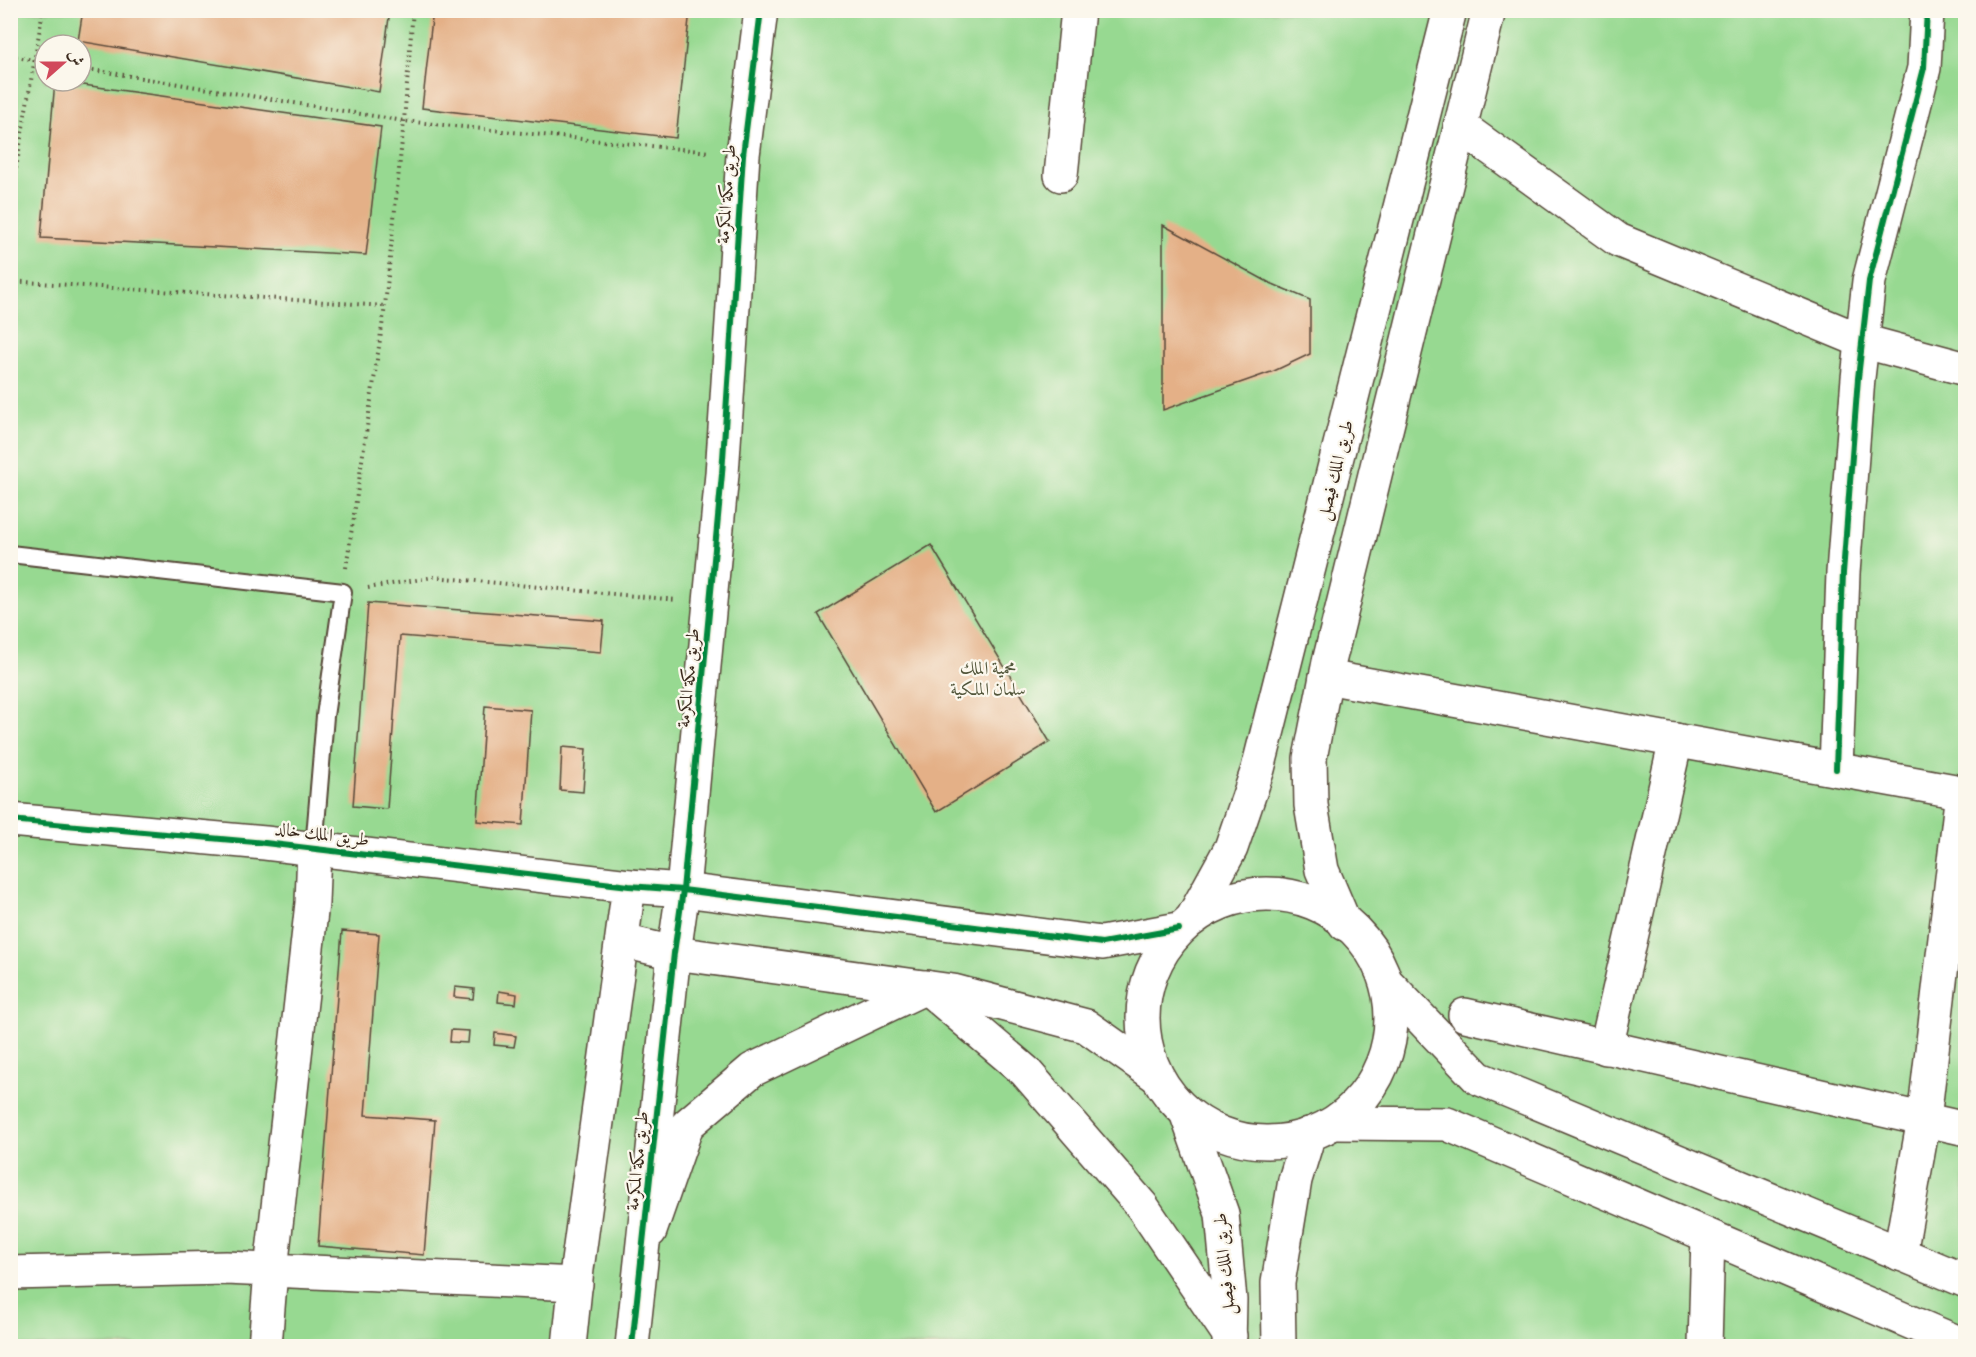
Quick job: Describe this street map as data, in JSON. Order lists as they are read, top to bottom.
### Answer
{
  "streets": {
    "street": ["طريق مكة المكرمة", "طريق الملك فيصل", "طريق الملك خالد"]
  },
  "crossings": [
    ["طريق مكة المكرمة", "طريق الملك خالد"],
    ["طريق الملك فيصل", "طريق الملك خالد"]
  ],
  "parks": ["محمية الملك سلمان الملكية"],
  "north": "right"
}
